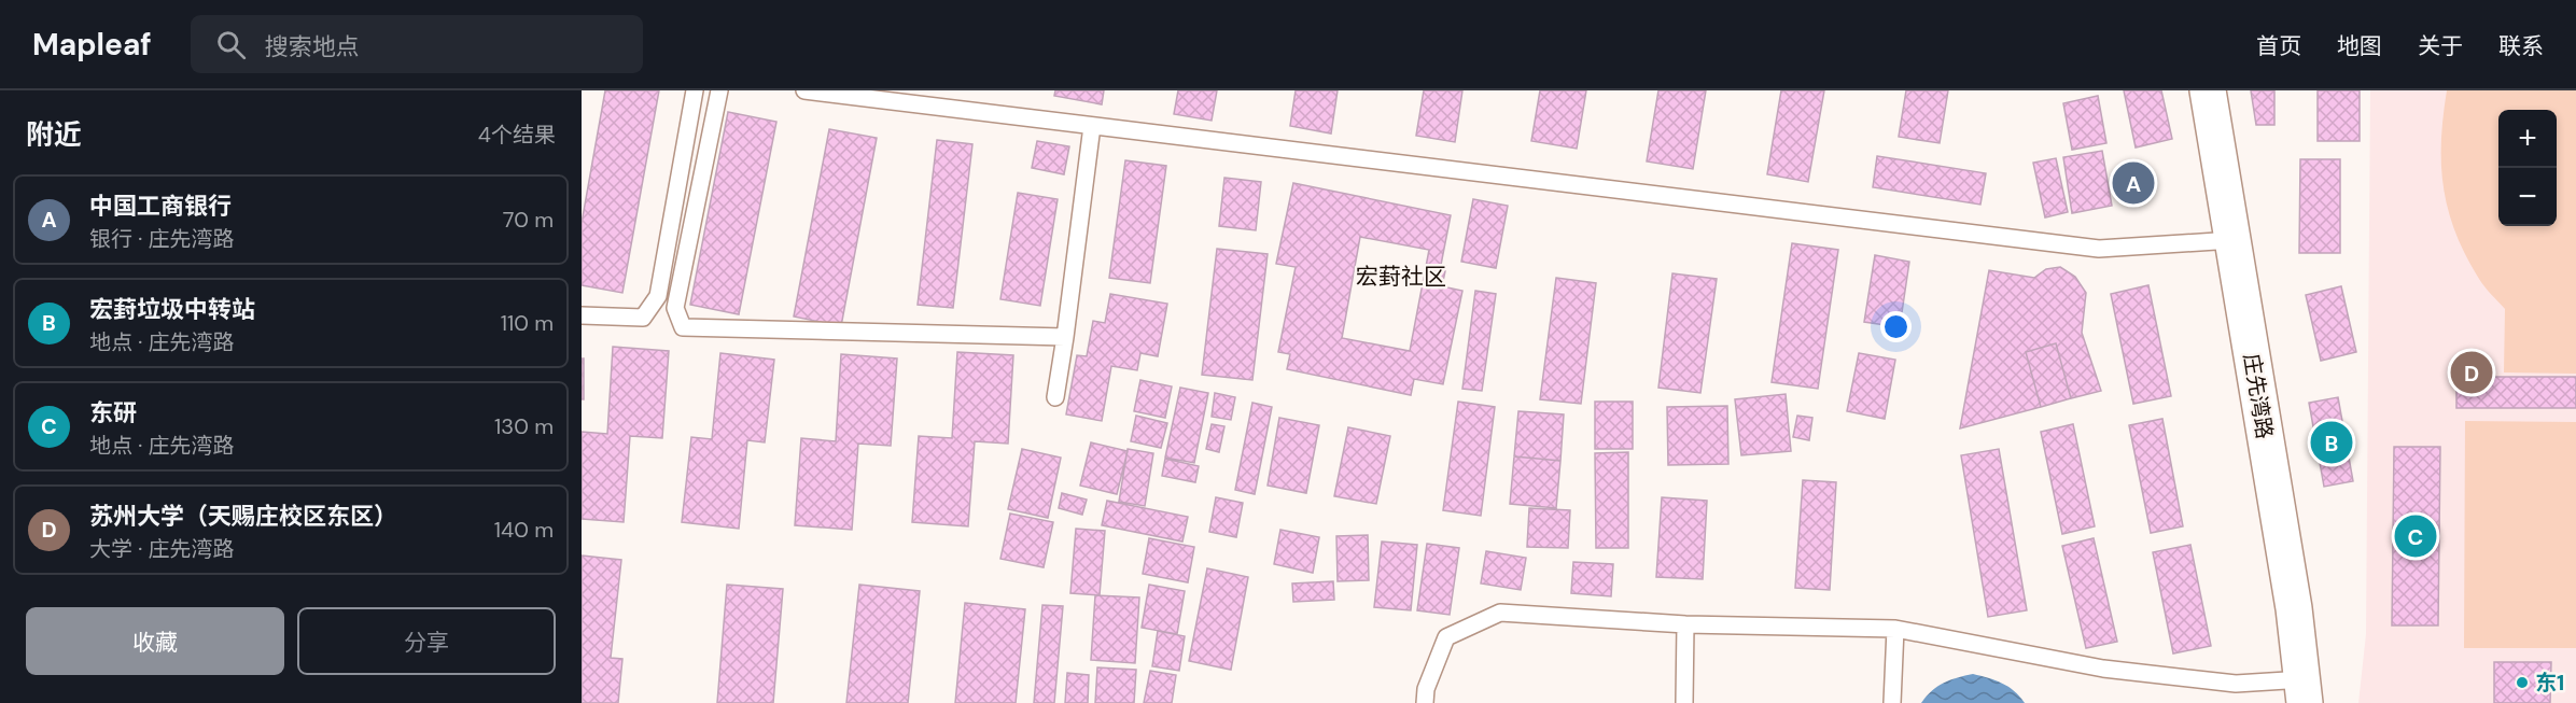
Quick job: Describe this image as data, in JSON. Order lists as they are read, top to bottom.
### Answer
{
  "streets": {
    "street": ["庄先湾路"]
  },
  "districts": ["宏葑社区"],
  "places": ["东1"],
  "page": {
    "header": "Mapleaf",
    "search": "搜索地点",
    "nav": [
      "首页",
      "地图",
      "关于",
      "联系"
    ],
    "heading": ["附近", "4个结果"],
    "map_buttons": ["+", "−"],
    "pins": [
      "A",
      "D",
      "B",
      "C"
    ],
    "list": [
      {
        "mark": "A",
        "name": "中国工商银行",
        "note": "银行 · 庄先湾路",
        "value": "70 m"
      },
      {
        "mark": "B",
        "name": "宏葑垃圾中转站",
        "note": "地点 · 庄先湾路",
        "value": "110 m"
      },
      {
        "mark": "C",
        "name": "东研",
        "note": "地点 · 庄先湾路",
        "value": "130 m"
      },
      {
        "mark": "D",
        "name": "苏州大学（天赐庄校区东区）",
        "note": "大学 · 庄先湾路",
        "value": "140 m"
      }
    ],
    "buttons": ["收藏", "分享"]
  }
}
